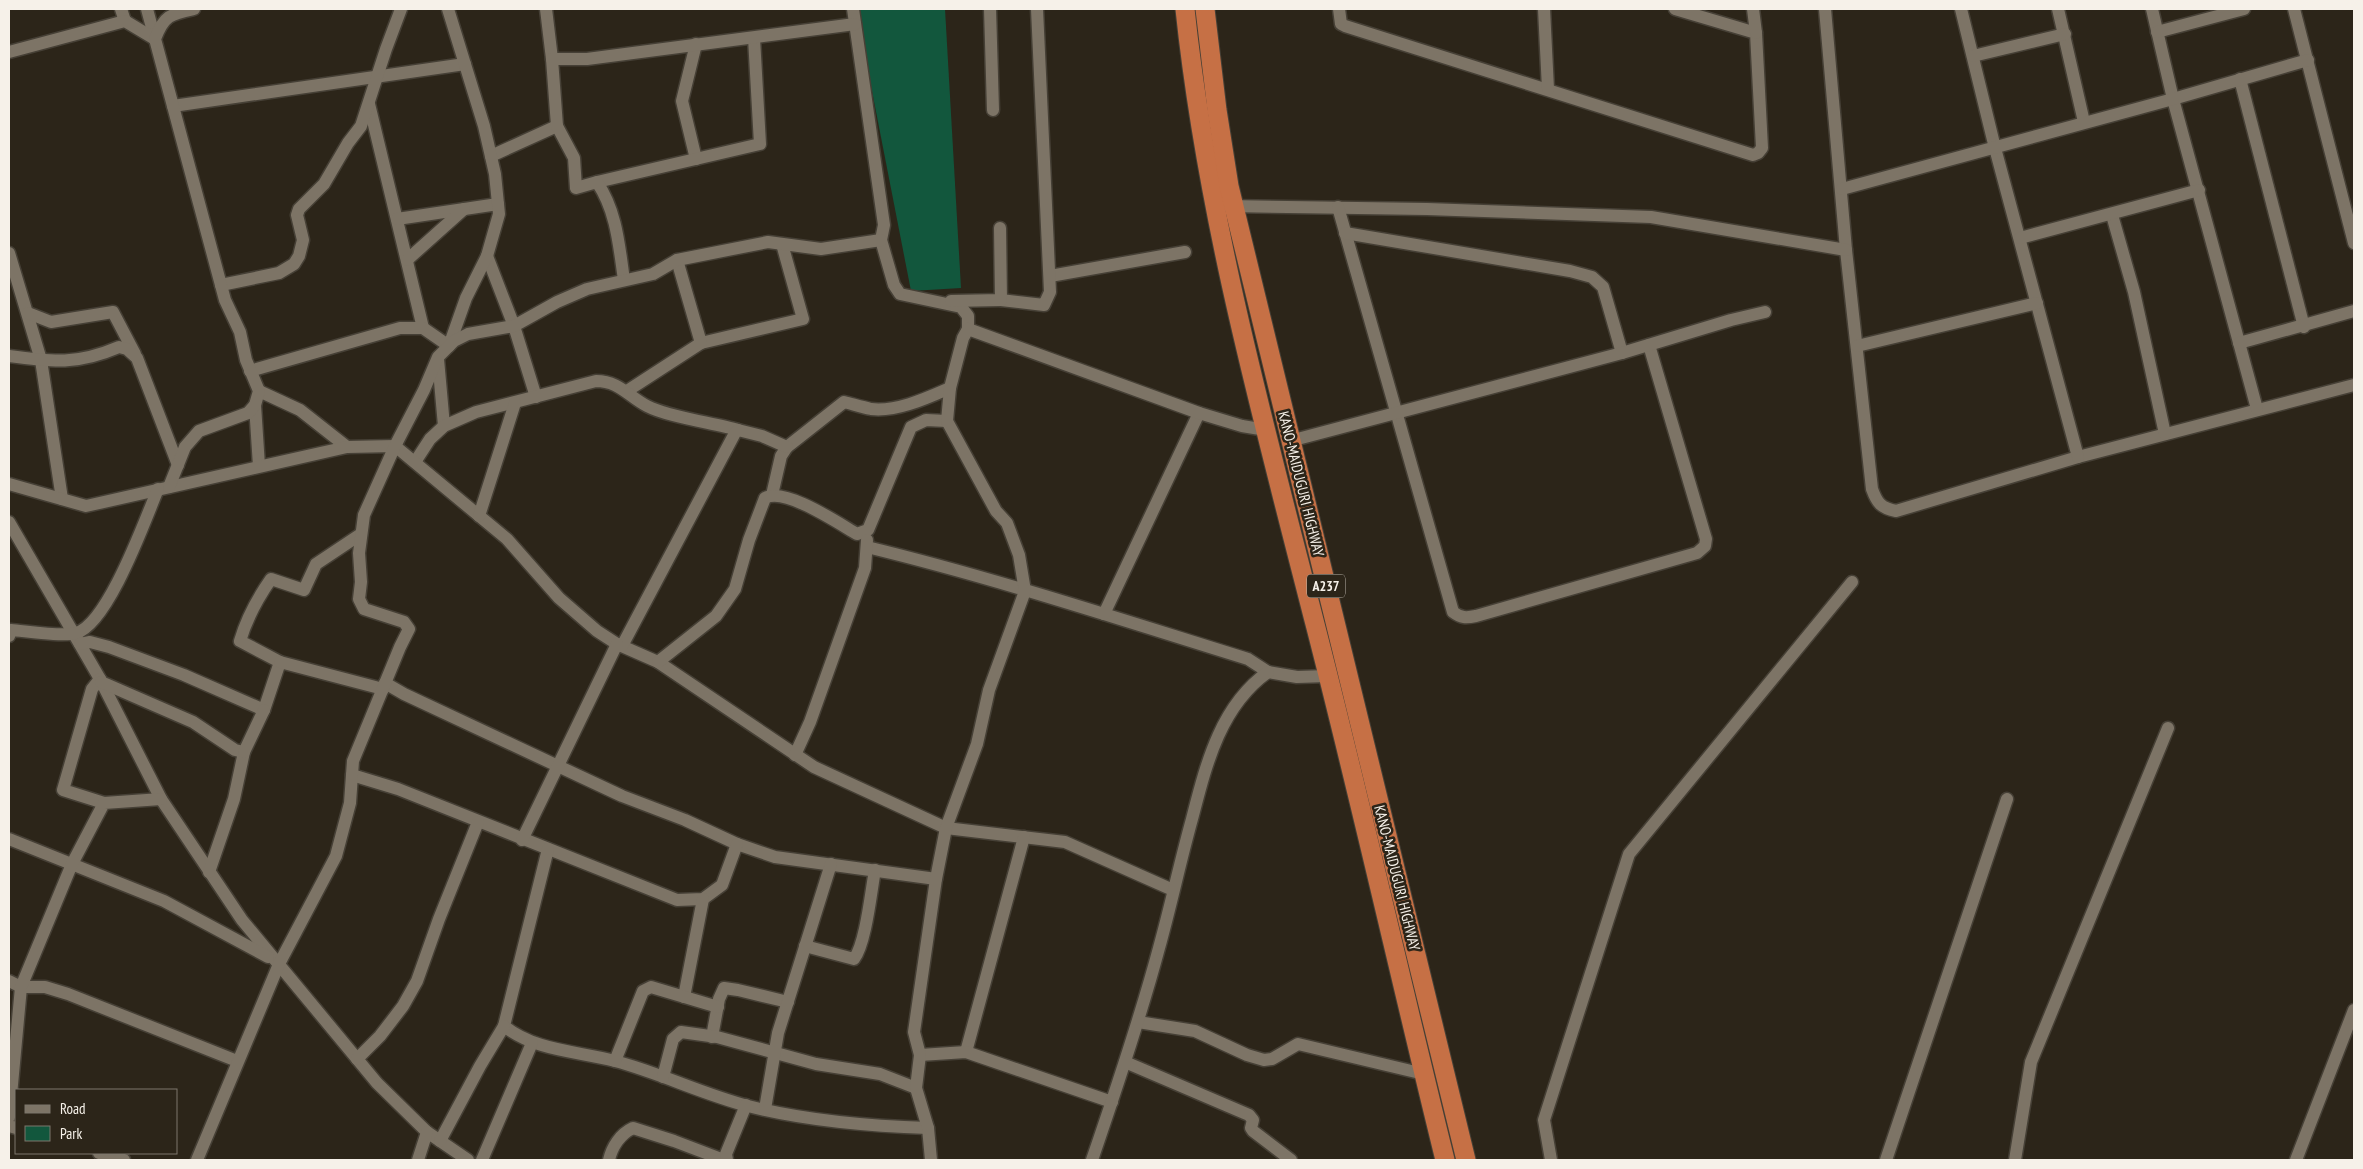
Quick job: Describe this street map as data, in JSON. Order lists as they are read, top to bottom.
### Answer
{
  "streets": {
    "highway": ["KANO-MAIDUGURI HIGHWAY", "A237"]
  },
  "legend": ["Road", "Park"]
}
